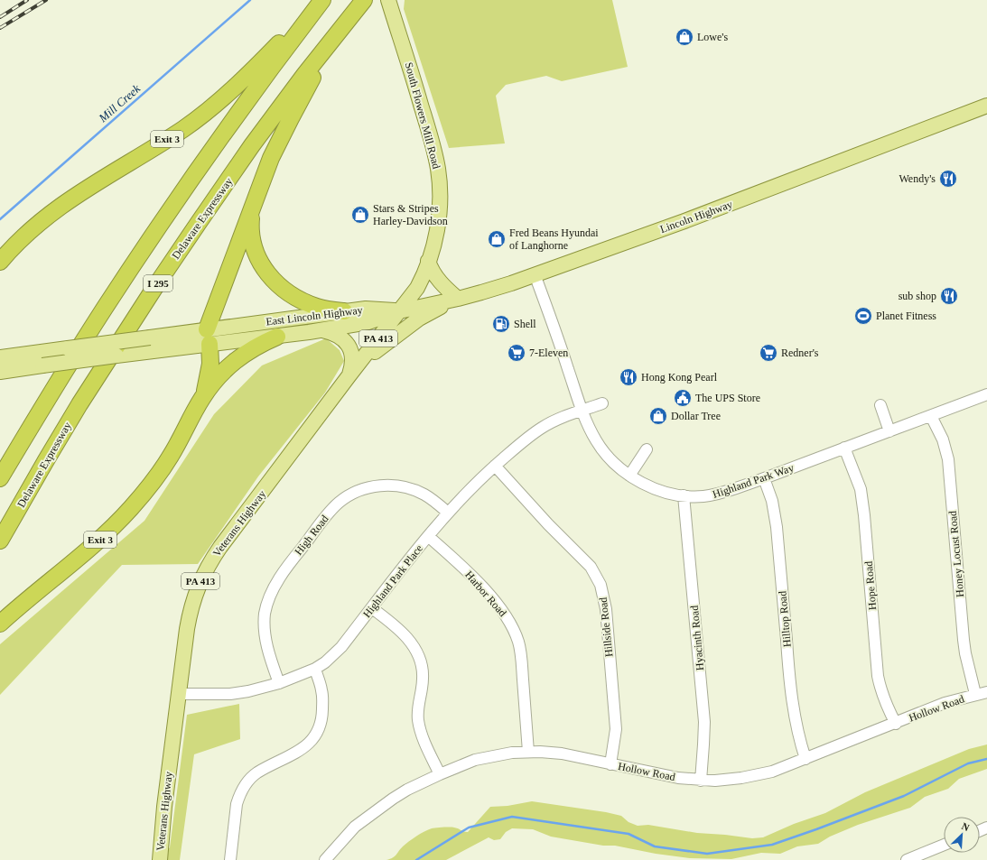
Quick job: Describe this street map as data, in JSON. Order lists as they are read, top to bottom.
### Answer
{
  "streets": {
    "highway": ["Exit 3", "Delaware Expressway", "I 295"],
    "main road": [
      "South Flowers Mill Road",
      "Lincoln Highway",
      "East Lincoln Highway",
      "PA 413",
      "Veterans Highway"
    ],
    "street": [
      "Highland Park Way",
      "High Road",
      "Honey Locust Road",
      "Highland Park Place",
      "Hope Road",
      "Harbor Road",
      "Hilltop Road",
      "Hillside Road",
      "Hyacinth Road",
      "Hollow Road"
    ]
  },
  "crossings": [
    ["South Flowers Mill Road", "Lincoln Highway"],
    ["South Flowers Mill Road", "East Lincoln Highway"],
    ["South Flowers Mill Road", "Veterans Highway"],
    ["Exit 3", "I 295"],
    ["Lincoln Highway", "East Lincoln Highway"],
    ["Lincoln Highway", "Highland Park Way"],
    ["Lincoln Highway", "Veterans Highway"],
    ["East Lincoln Highway", "PA 413"],
    ["East Lincoln Highway", "Veterans Highway"],
    ["PA 413", "Veterans Highway"],
    ["Highland Park Way", "Honey Locust Road"],
    ["Highland Park Way", "Highland Park Place"],
    ["Highland Park Way", "Hope Road"],
    ["Highland Park Way", "Hilltop Road"],
    ["Highland Park Way", "Hyacinth Road"],
    ["Veterans Highway", "Highland Park Place"],
    ["High Road", "Highland Park Place"],
    ["Honey Locust Road", "Hollow Road"],
    ["Highland Park Place", "Harbor Road"],
    ["Highland Park Place", "Hillside Road"],
    ["Hope Road", "Hollow Road"],
    ["Harbor Road", "Hollow Road"],
    ["Hilltop Road", "Hollow Road"],
    ["Hillside Road", "Hollow Road"],
    ["Hyacinth Road", "Hollow Road"]
  ],
  "water": ["Mill Creek"],
  "places": {
    "shop": [
      "Lowe's",
      "Stars & Stripes Harley-Davidson",
      "Fred Beans Hyundai of Langhorne",
      "Dollar Tree"
    ],
    "restaurant": ["Wendy's", "sub shop", "Hong Kong Pearl"],
    "sports": ["Planet Fitness"],
    "fuel station": ["Shell"],
    "supermarket": ["7-Eleven", "Redner's"],
    "public building": ["The UPS Store"]
  },
  "north": "top right"
}
